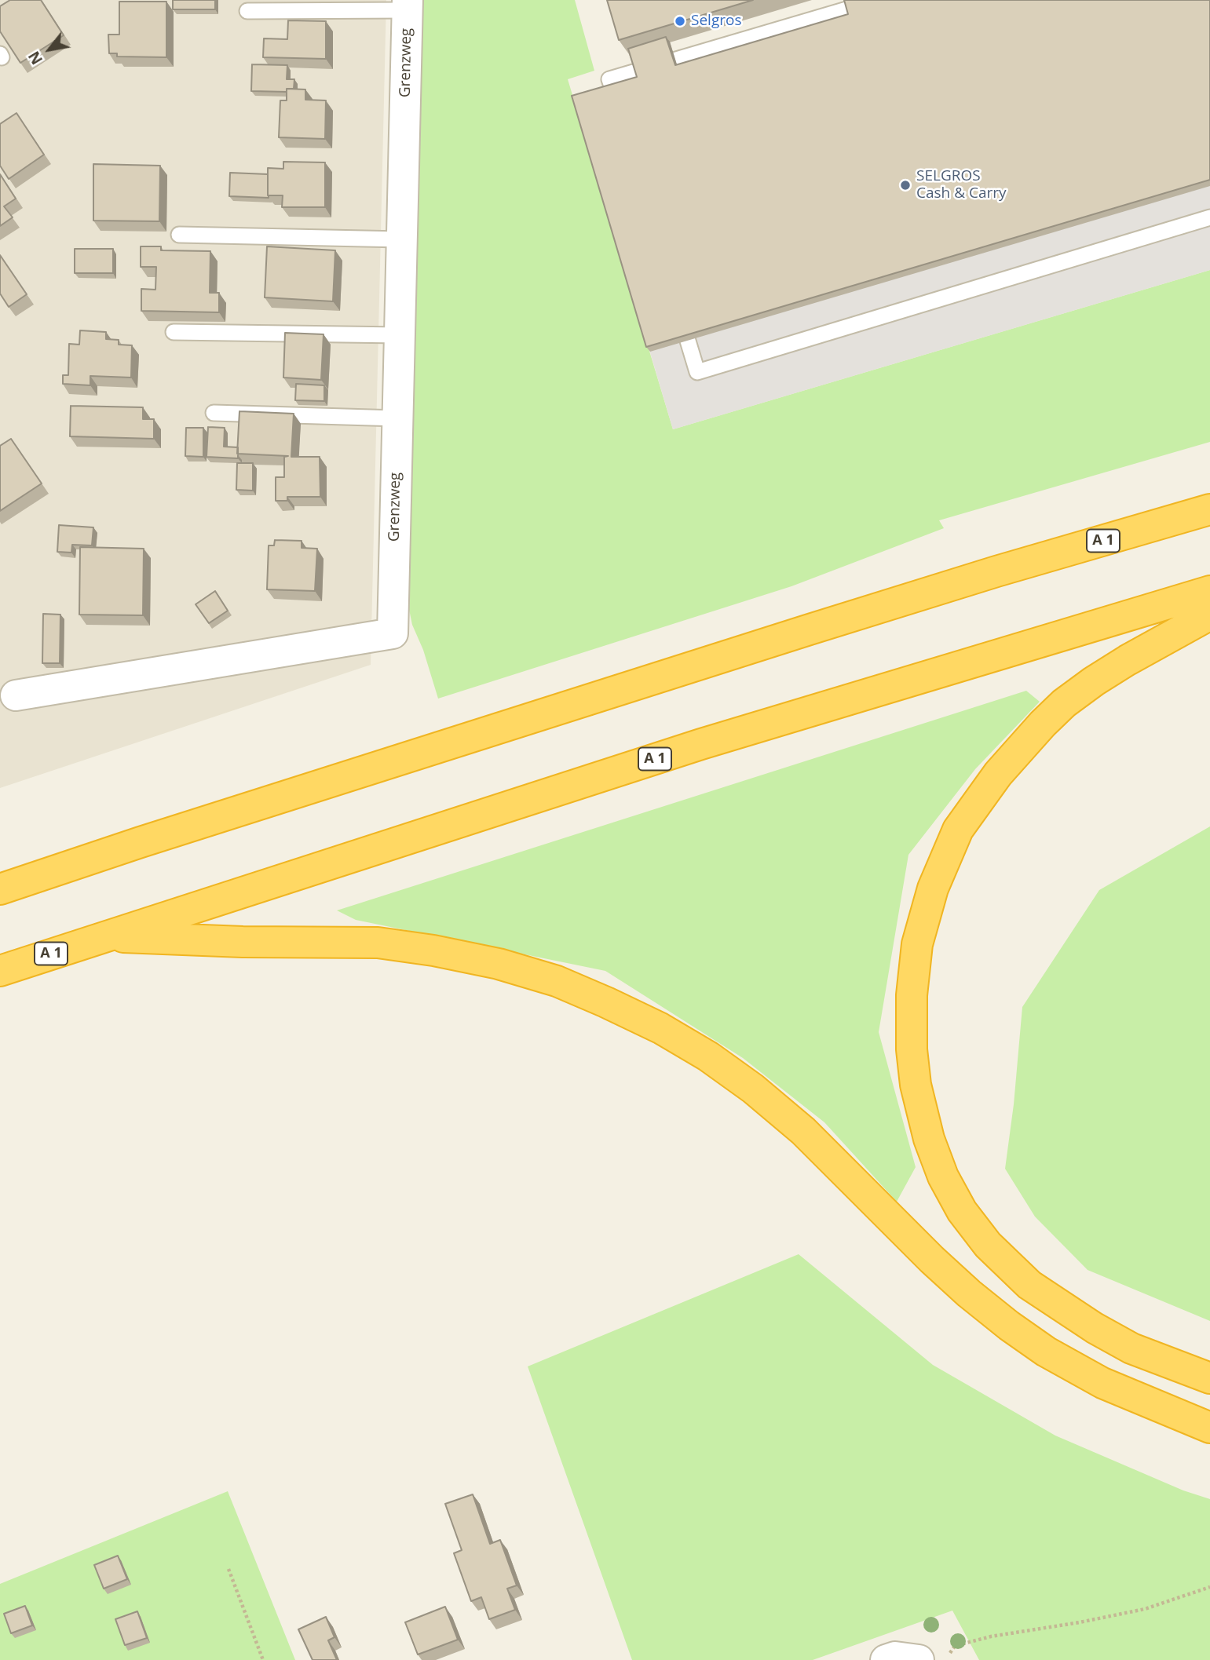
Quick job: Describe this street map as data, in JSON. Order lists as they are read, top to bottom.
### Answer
{
  "streets": {
    "highway": ["A 1"],
    "street": ["Grenzweg"]
  },
  "places": ["Selgros", "SELGROS Cash & Carry"],
  "north": "bottom left"
}
